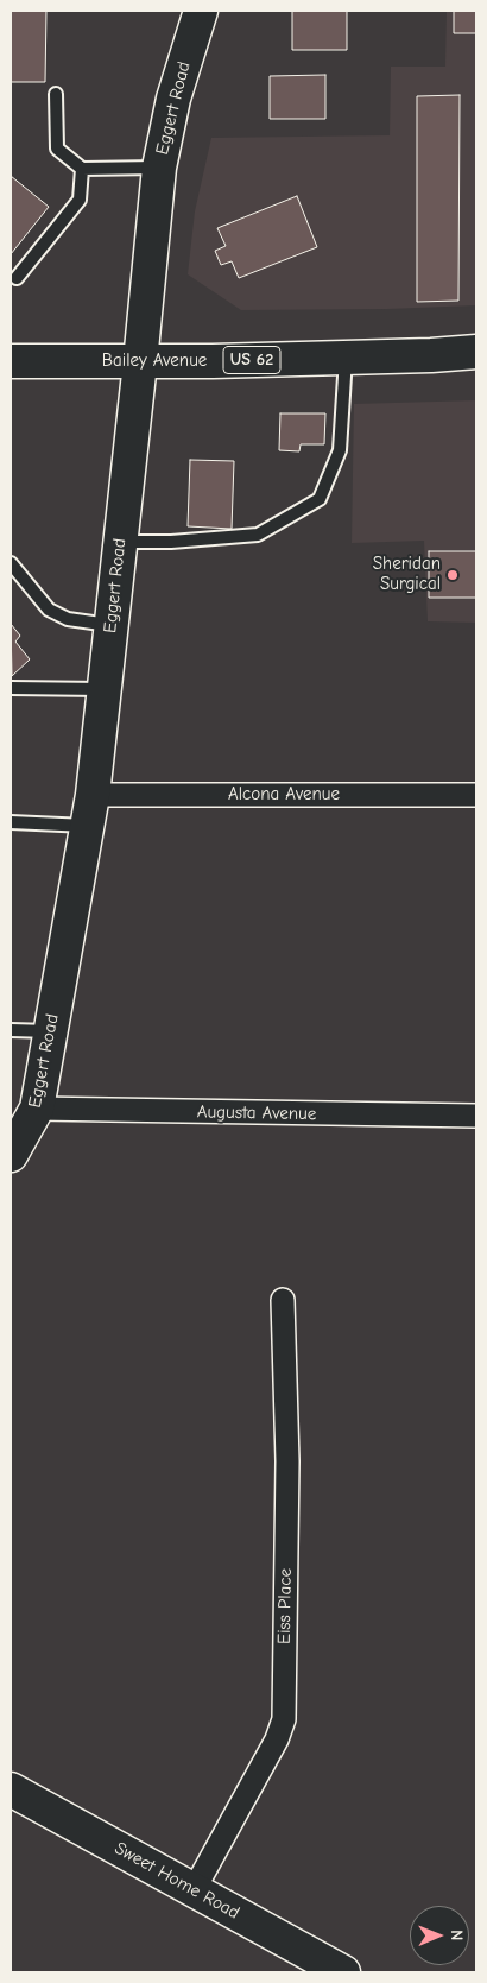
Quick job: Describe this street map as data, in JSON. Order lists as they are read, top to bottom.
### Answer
{
  "streets": {
    "street": [
      "Eggert Road",
      "US 62",
      "Bailey Avenue",
      "Alcona Avenue",
      "Augusta Avenue",
      "Eiss Place",
      "Sweet Home Road"
    ]
  },
  "crossings": [
    ["Eggert Road", "Bailey Avenue"],
    ["Eggert Road", "Alcona Avenue"],
    ["Eggert Road", "Augusta Avenue"],
    ["Eiss Place", "Sweet Home Road"]
  ],
  "places": ["Sheridan Surgical"],
  "north": "right"
}
